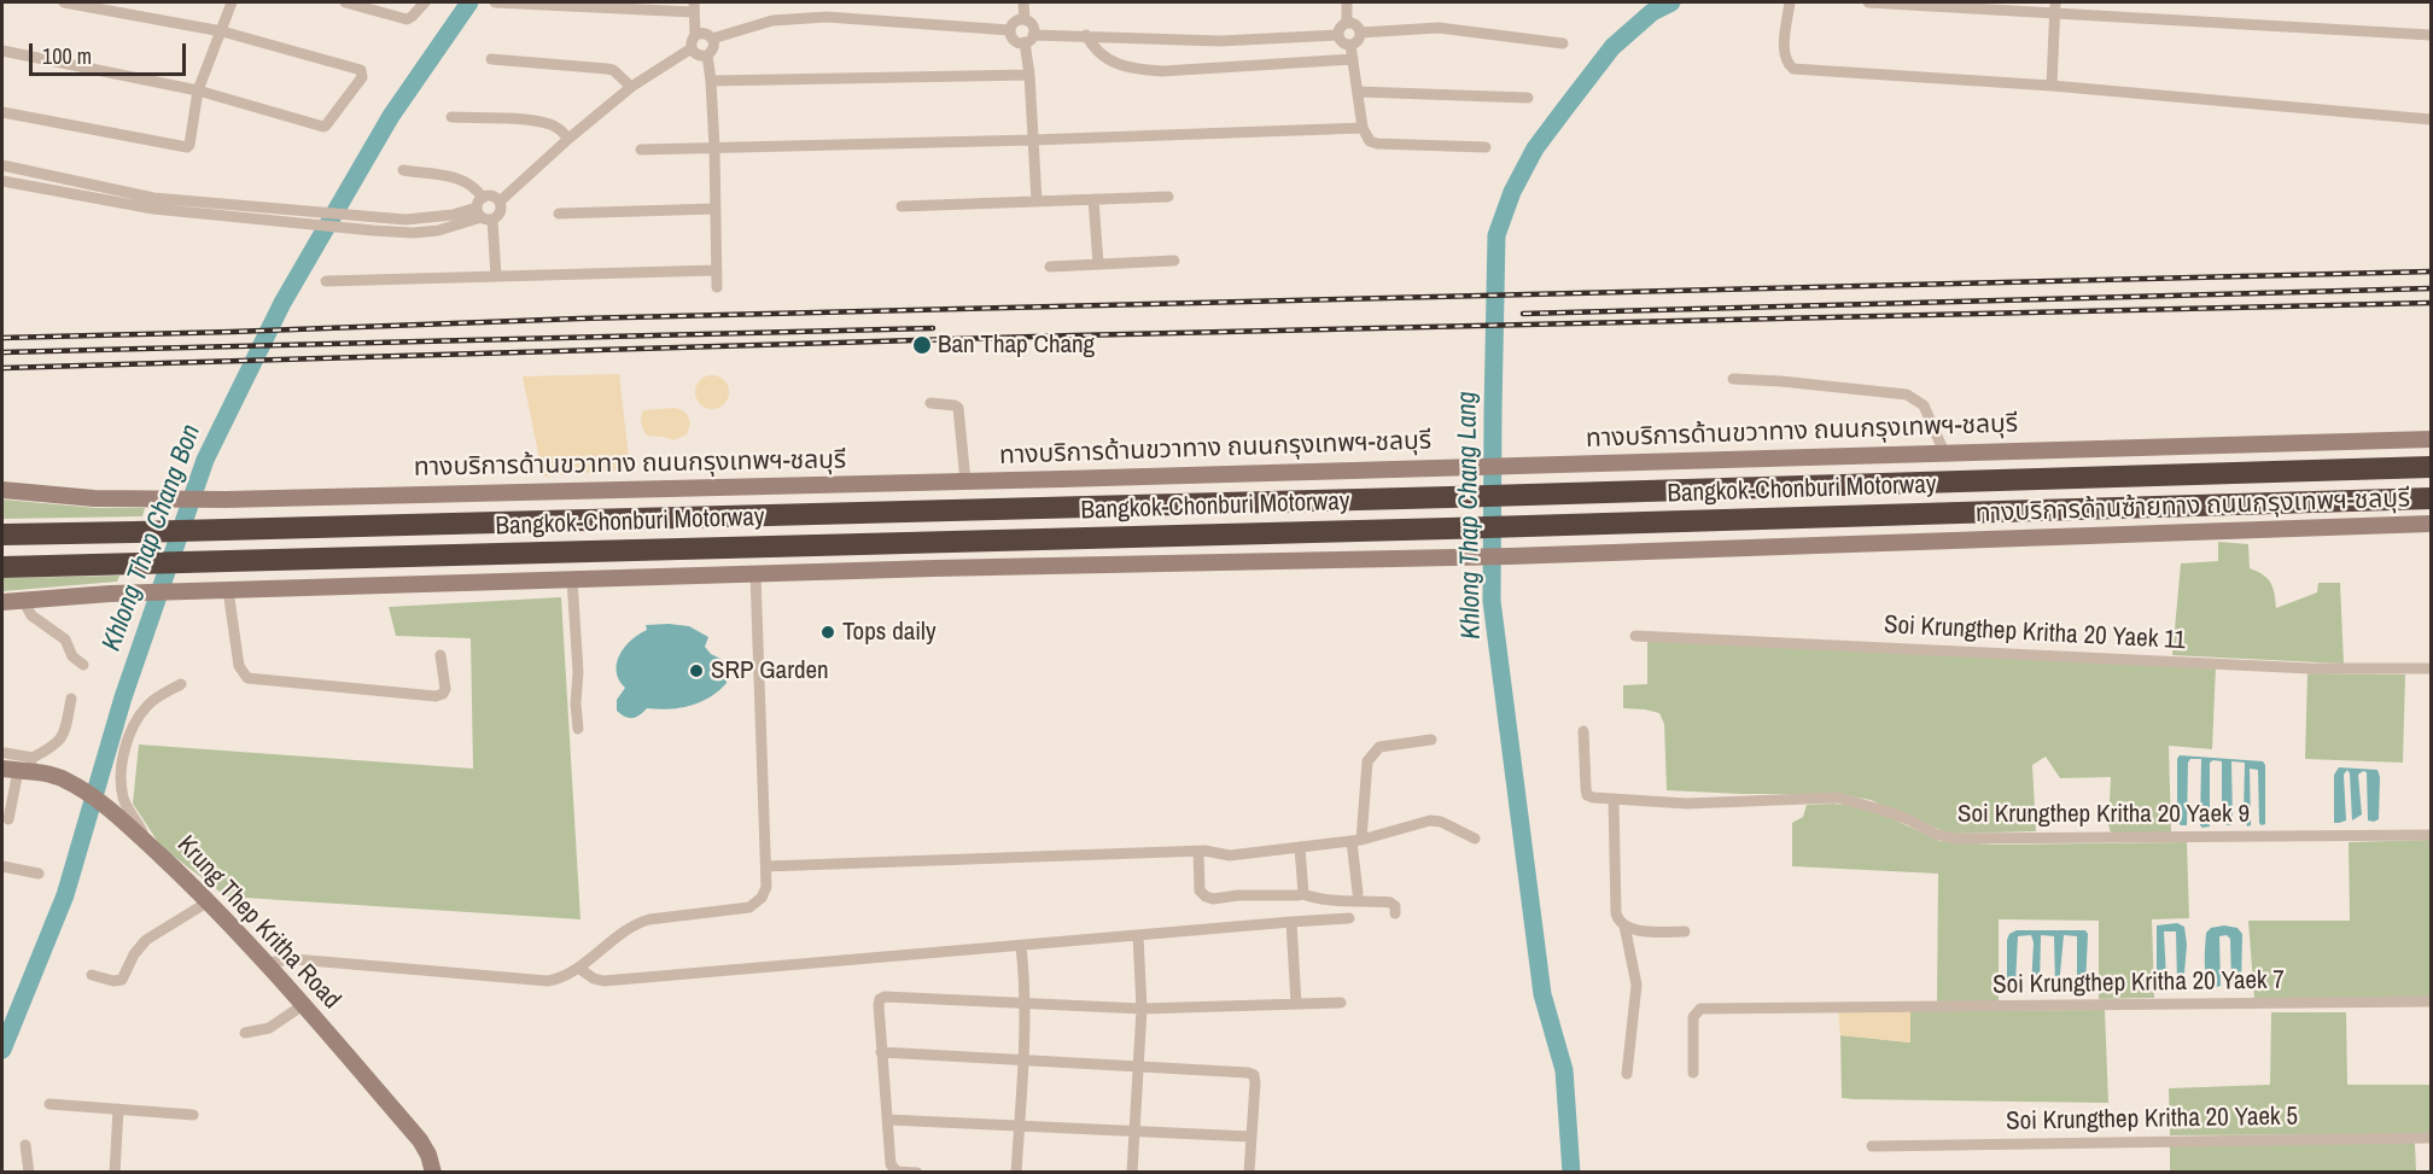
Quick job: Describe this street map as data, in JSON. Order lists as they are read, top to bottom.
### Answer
{
  "streets": {
    "highway": ["Bangkok-Chonburi Motorway"],
    "main road": ["ทางบริการด้านขวาทาง ถนนกรุงเทพฯ-ชลบุรี", "ทางบริการด้านซ้ายทาง ถนนกรุงเทพฯ-ชลบุรี", "Krung Thep Kritha Road"],
    "street": [
      "Soi Krungthep Kritha 20 Yaek 11",
      "Soi Krungthep Kritha 20 Yaek 9",
      "Soi Krungthep Kritha 20 Yaek 7",
      "Soi Krungthep Kritha 20 Yaek 5"
    ]
  },
  "water": ["Khlong Thap Chang Lang", "Khlong Thap Chang Bon"],
  "places": ["Ban Thap Chang", "Tops daily", "SRP Garden"],
  "scale_bar": "100 m"
}
